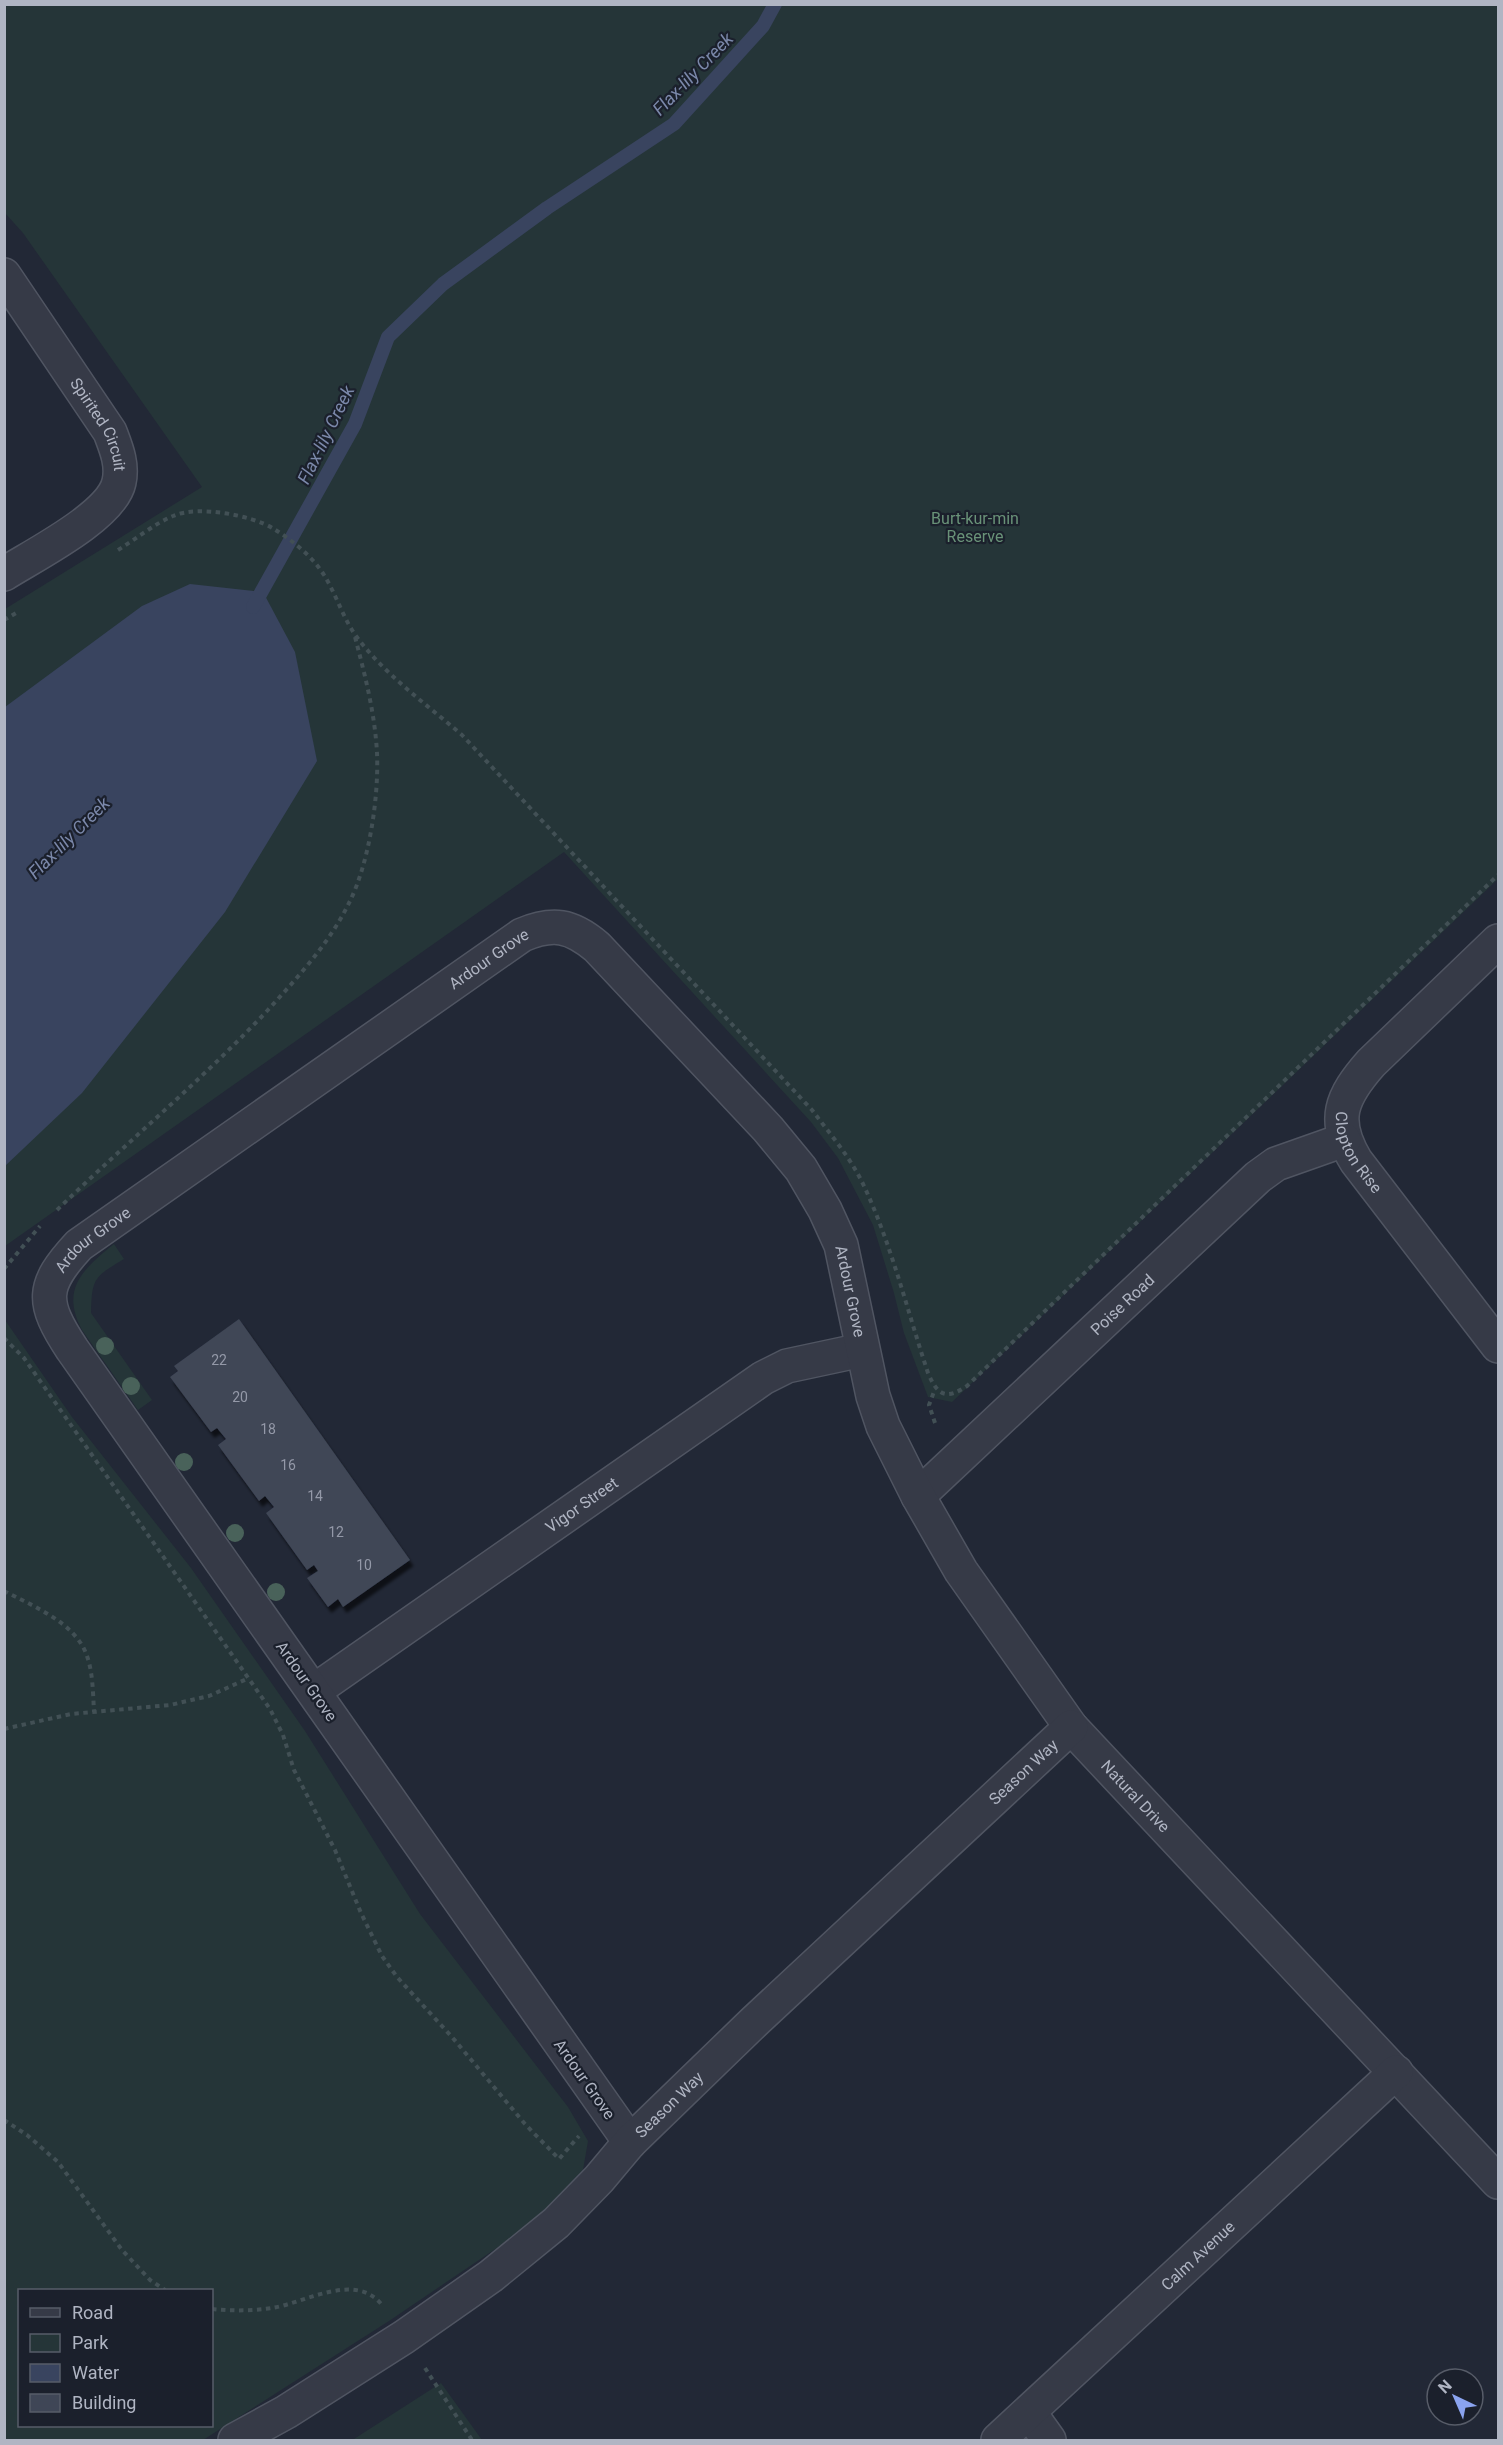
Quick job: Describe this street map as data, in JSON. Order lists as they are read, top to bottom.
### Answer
{
  "streets": {
    "street": [
      "Spirited Circuit",
      "Ardour Grove",
      "Clopton Rise",
      "Poise Road",
      "Vigor Street",
      "Season Way",
      "Natural Drive",
      "Calm Avenue"
    ]
  },
  "crossings": [
    ["Ardour Grove", "Vigor Street"],
    ["Ardour Grove", "Season Way"],
    ["Ardour Grove", "Natural Drive"],
    ["Clopton Rise", "Poise Road"],
    ["Poise Road", "Natural Drive"],
    ["Vigor Street", "Natural Drive"],
    ["Season Way", "Natural Drive"],
    ["Natural Drive", "Calm Avenue"]
  ],
  "water": ["Flax-lily Creek"],
  "parks": ["Burt-kur-min Reserve"],
  "house_numbers": [
    "22",
    "20",
    "18",
    "16",
    "14",
    "12",
    "10"
  ],
  "legend": [
    "Road",
    "Park",
    "Water",
    "Building"
  ],
  "north": "top left"
}
